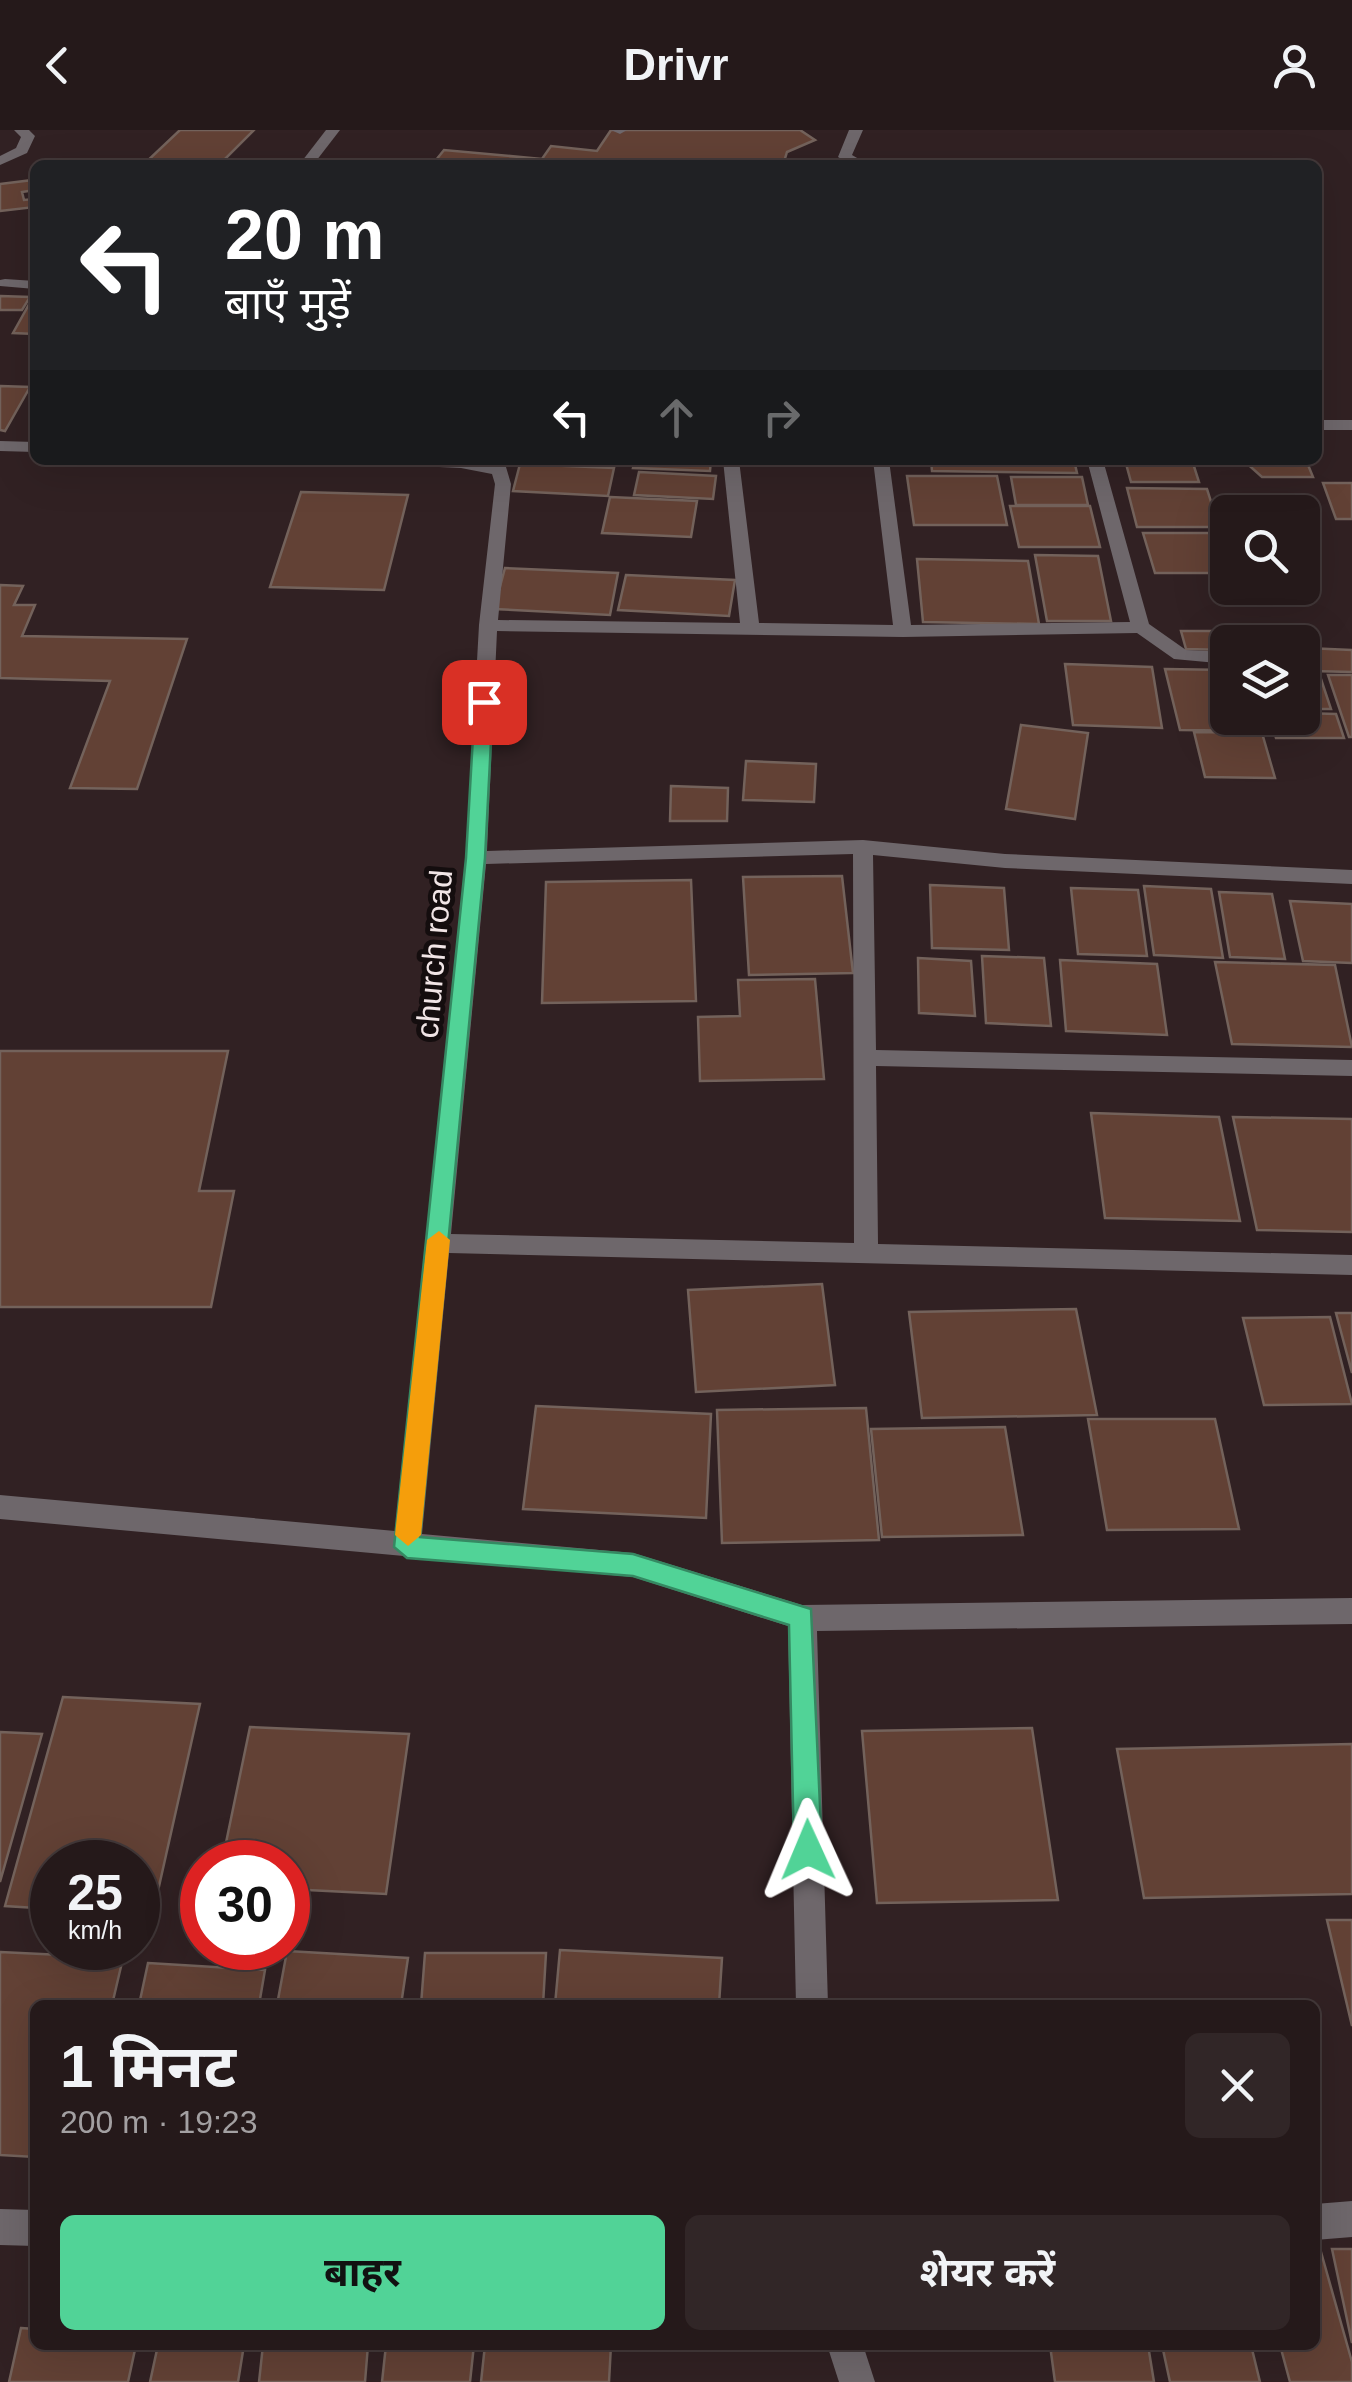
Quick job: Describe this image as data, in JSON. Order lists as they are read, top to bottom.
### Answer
{
  "streets": {
    "street": ["church road"]
  },
  "page": {
    "header": "Drivr",
    "turn": ["20 m", "बाएँ मुड़ें"],
    "speed": "25 km/h",
    "limit": "30",
    "heading": ["1 मिनट", "200 m · 19:23"],
    "buttons": ["बाहर", "शेयर करें"]
  }
}
